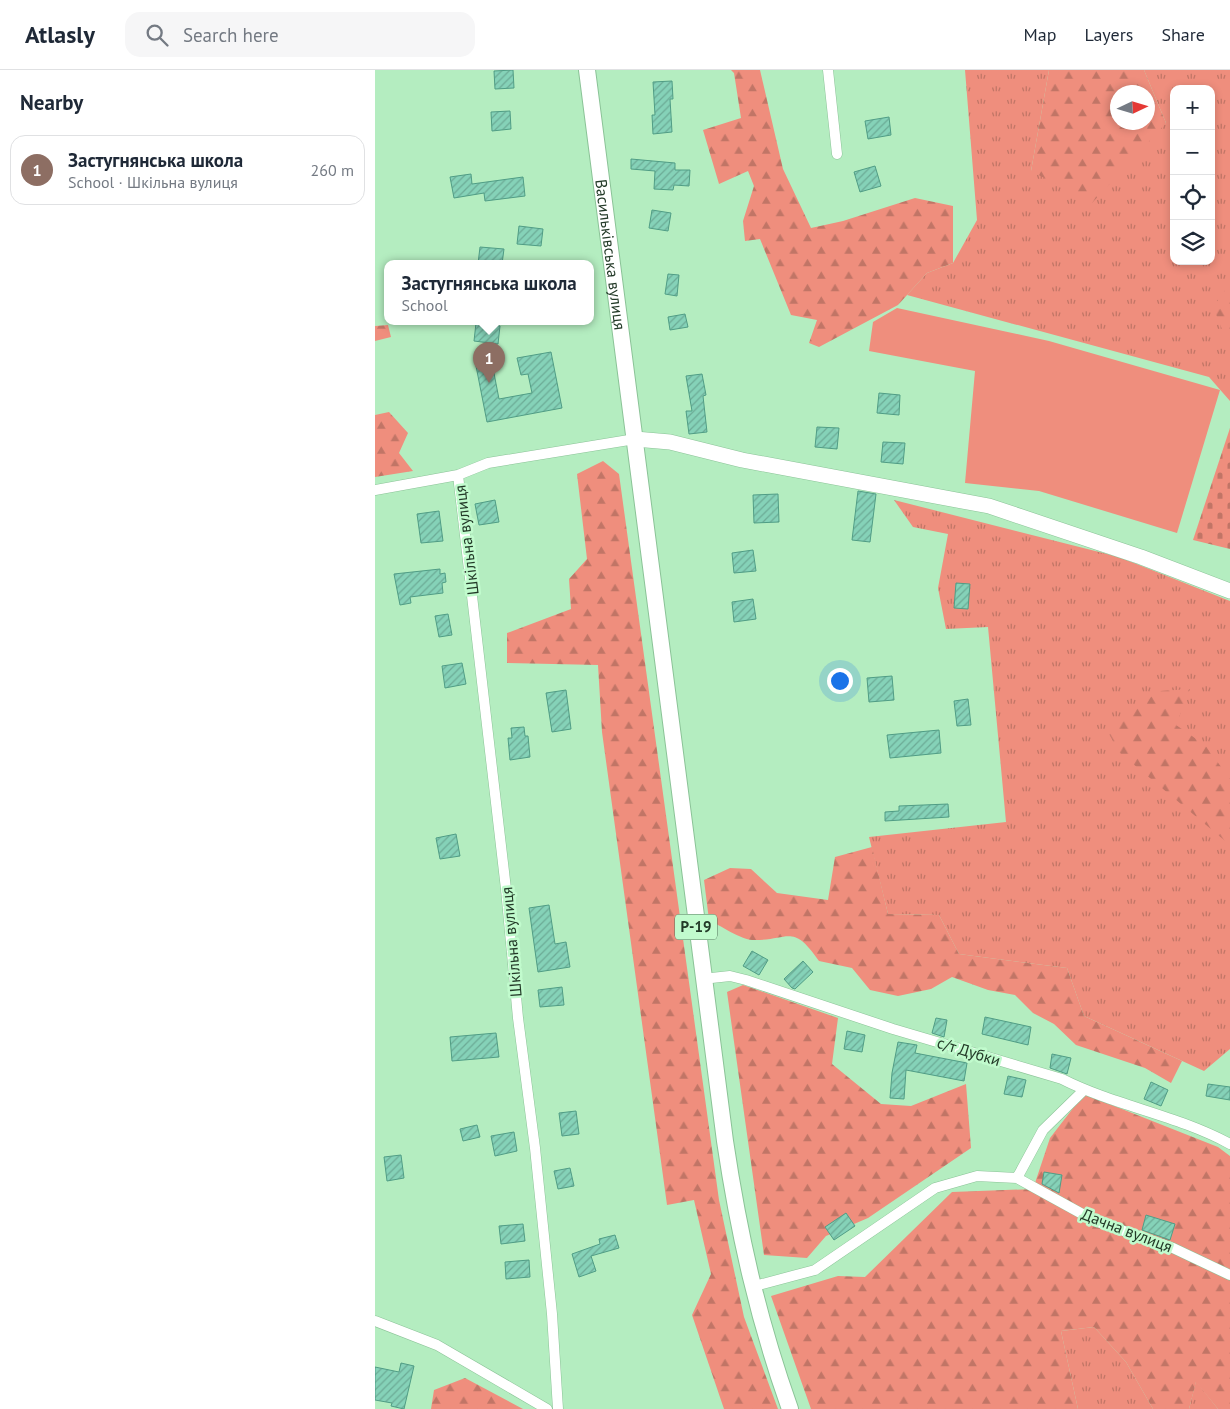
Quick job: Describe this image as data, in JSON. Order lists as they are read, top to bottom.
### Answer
{
  "streets": {
    "main road": ["Васильківська вулиця", "Р-19"],
    "street": ["Шкільна вулиця", "с/т Дубки", "Дачна вулиця"]
  },
  "crossings": [
    ["Васильківська вулиця", "Р-19"],
    ["Р-19", "с/т Дубки"]
  ],
  "north": "right",
  "page": {
    "header": "Atlasly",
    "search": "Search here",
    "nav": ["Map", "Layers", "Share"],
    "heading": "Nearby",
    "map_buttons": ["+", "−"],
    "list": [
      {
        "mark": "1",
        "name": "Застугнянська школа",
        "note": "School · Шкільна вулиця",
        "value": "260 m"
      }
    ],
    "popup": ["Застугнянська школа", "School"],
    "pins": "1"
  }
}
